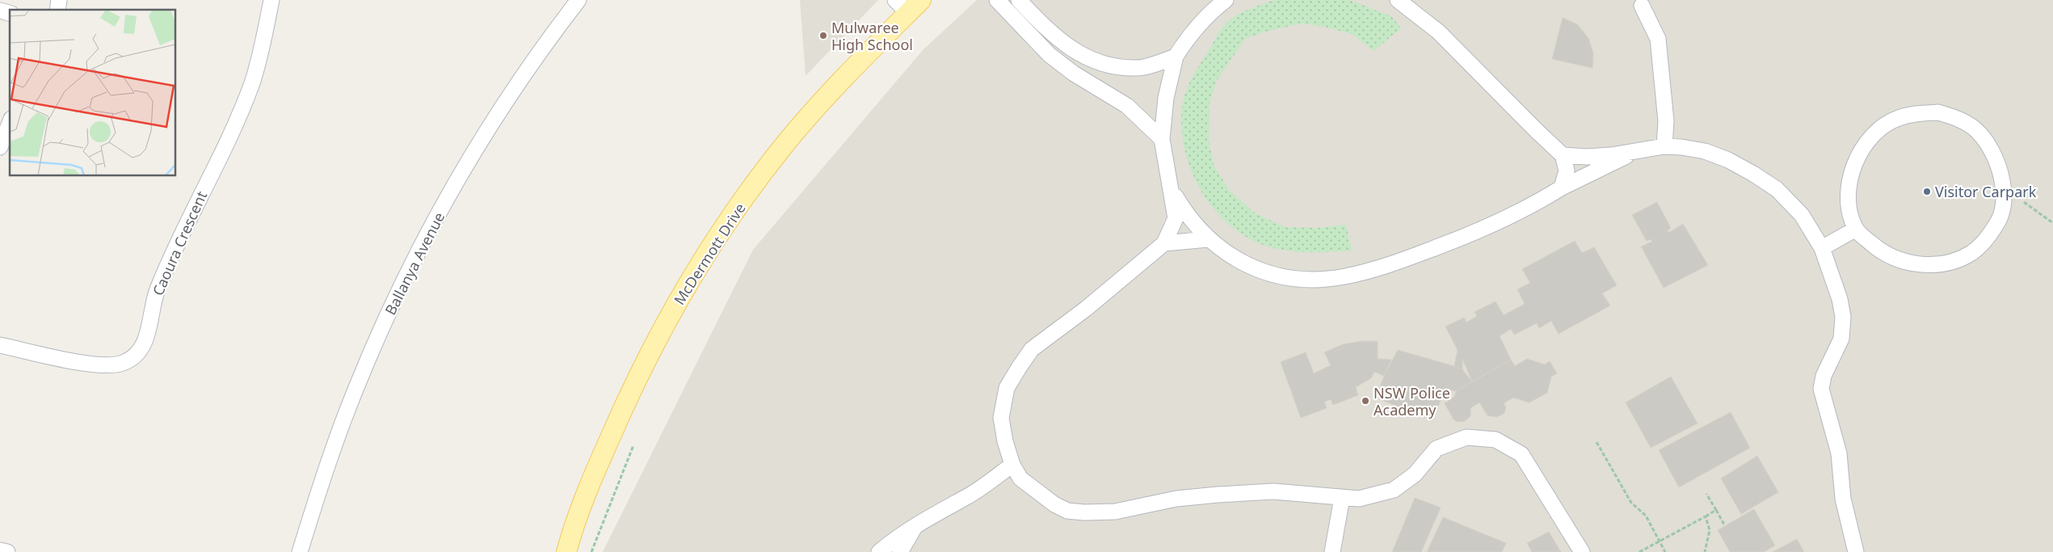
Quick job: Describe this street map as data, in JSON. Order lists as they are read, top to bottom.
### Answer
{
  "streets": {
    "main road": ["McDermott Drive"],
    "street": ["Caoura Crescent", "Ballanya Avenue"]
  },
  "places": ["Mulwaree High School", "Visitor Carpark", "NSW Police Academy"]
}
